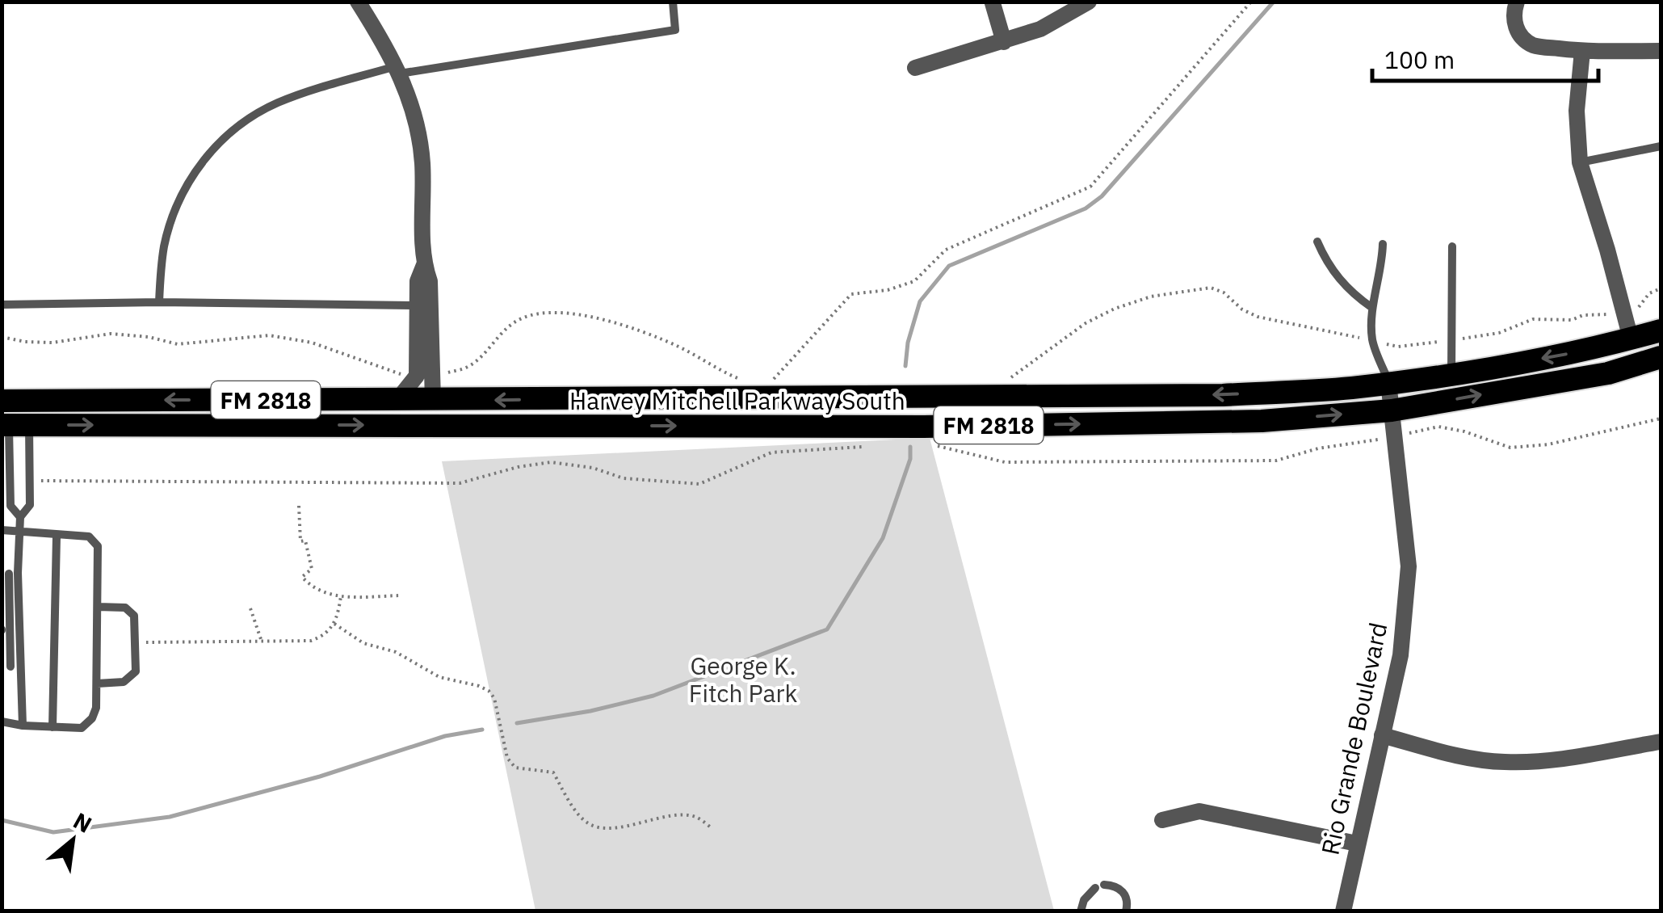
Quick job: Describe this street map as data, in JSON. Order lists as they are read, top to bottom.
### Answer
{
  "streets": {
    "highway": ["FM 2818", "Harvey Mitchell Parkway South"],
    "street": ["Rio Grande Boulevard"]
  },
  "crossings": [
    ["Harvey Mitchell Parkway South", "Rio Grande Boulevard"]
  ],
  "parks": ["George K. Fitch Park"],
  "scale_bar": "100 m",
  "north": "top right"
}
